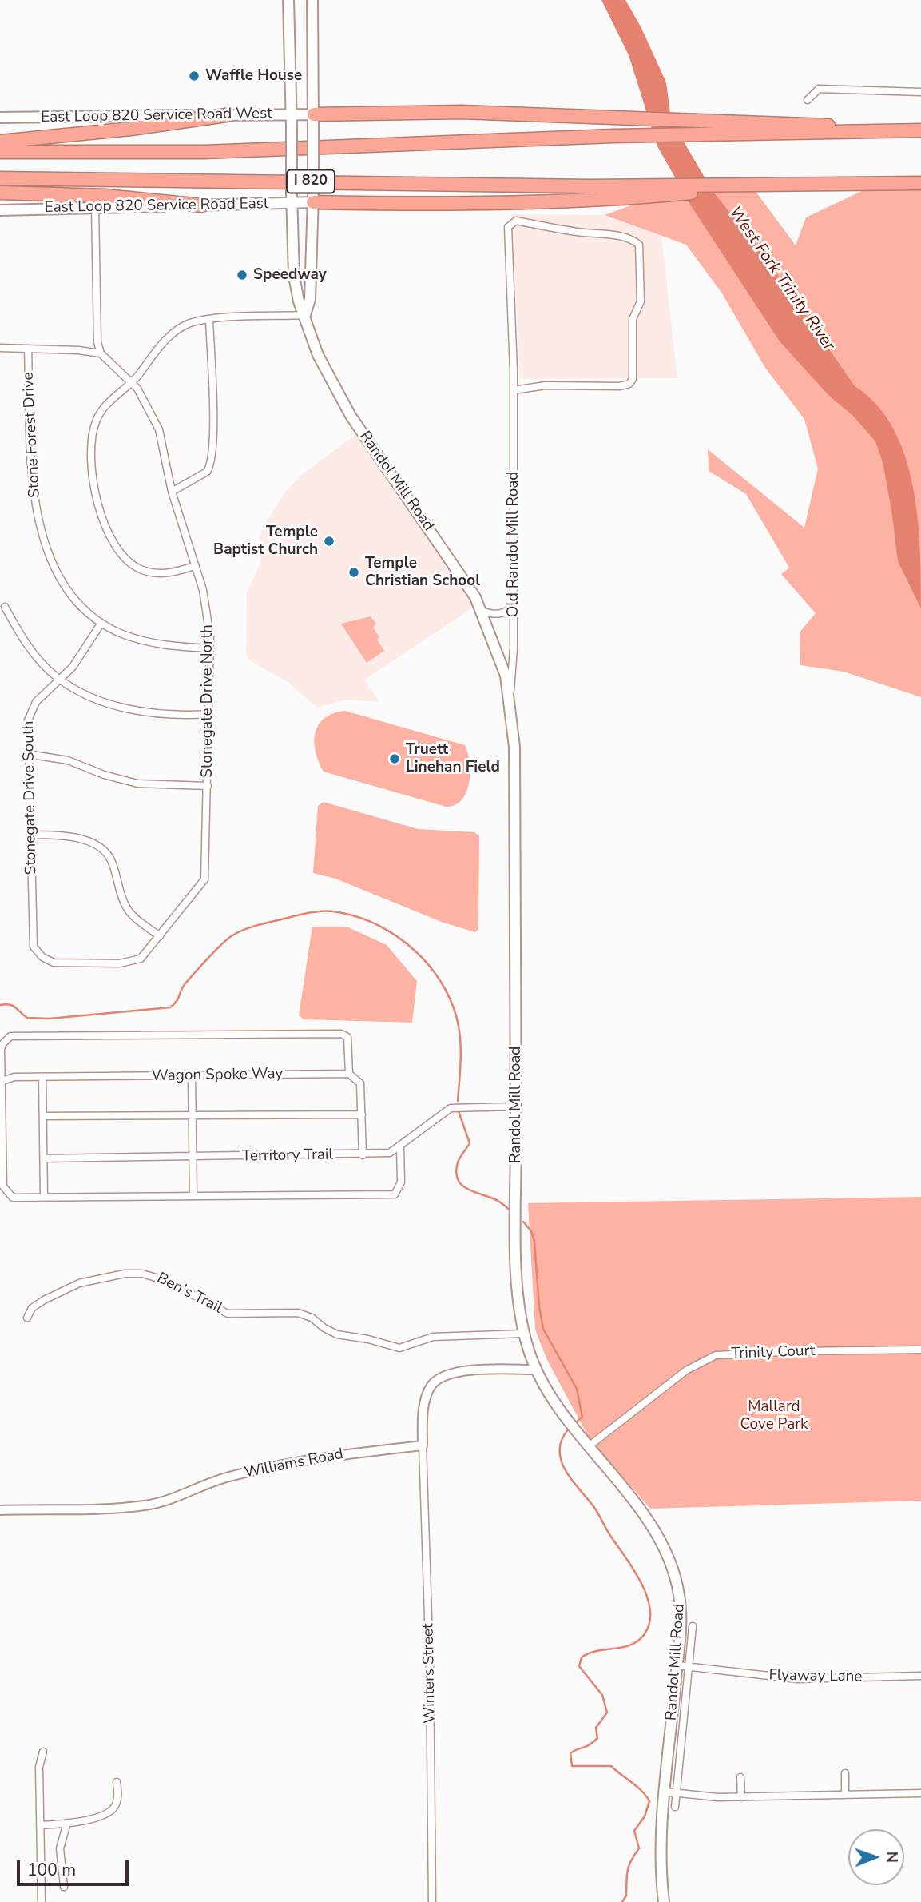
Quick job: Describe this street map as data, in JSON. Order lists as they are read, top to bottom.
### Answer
{
  "streets": {
    "highway": ["I 820"],
    "main road": ["East Loop 820 Service Road West", "East Loop 820 Service Road East", "Randol Mill Road"],
    "street": [
      "Stone Forest Drive",
      "Old Randol Mill Road",
      "Stonegate Drive North",
      "Stonegate Drive South",
      "Wagon Spoke Way",
      "Territory Trail",
      "Ben's Trail",
      "Trinity Court",
      "Williams Road",
      "Winters Street",
      "Flyaway Lane"
    ]
  },
  "crossings": [
    ["East Loop 820 Service Road West", "Randol Mill Road"],
    ["East Loop 820 Service Road East", "Randol Mill Road"],
    ["Stone Forest Drive", "Stonegate Drive North"],
    ["Stone Forest Drive", "Stonegate Drive South"],
    ["Randol Mill Road", "Old Randol Mill Road"],
    ["Randol Mill Road", "Territory Trail"],
    ["Randol Mill Road", "Ben's Trail"],
    ["Randol Mill Road", "Trinity Court"],
    ["Randol Mill Road", "Flyaway Lane"],
    ["Stonegate Drive North", "Stonegate Drive South"],
    ["Williams Road", "Winters Street"]
  ],
  "water": ["West Fork Trinity River"],
  "parks": ["Mallard Cove Park"],
  "places": [
    "Waffle House",
    "Speedway",
    "Temple Baptist Church",
    "Temple Christian School",
    "Truett Linehan Field"
  ],
  "scale_bar": "100 m",
  "north": "right"
}
